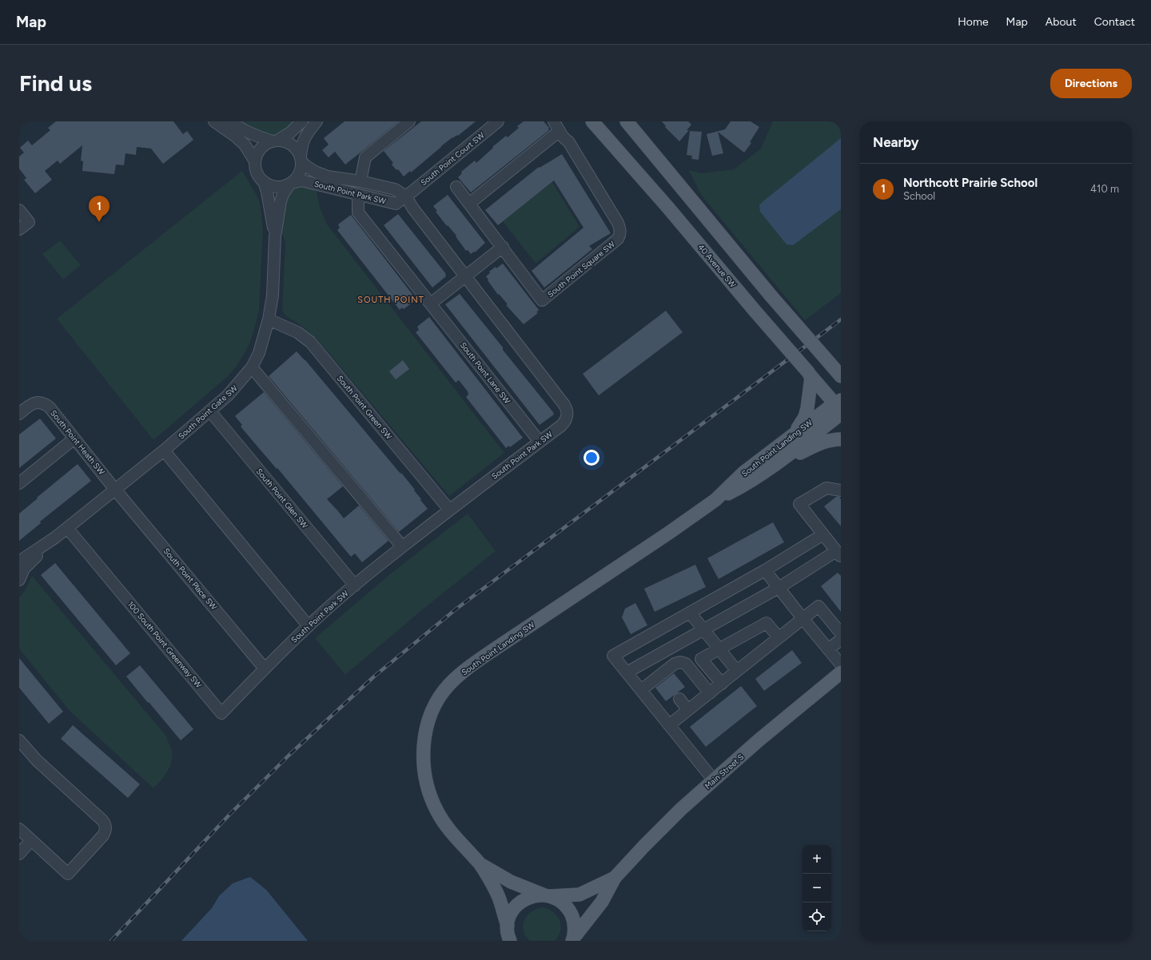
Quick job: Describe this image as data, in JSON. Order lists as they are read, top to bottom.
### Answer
{
  "streets": {
    "main road": ["40 Avenue SW", "South Point Landing SW", "Main Street S"],
    "street": [
      "South Point Court SW",
      "South Point Park SW",
      "South Point Square SW",
      "South Point Lane SW",
      "South Point Green SW",
      "South Point Gate SW",
      "South Point Heath SW",
      "South Point Glen SW",
      "South Point Place SW",
      "100 South Point Greenway SW"
    ]
  },
  "crossings": [
    ["South Point Court SW", "South Point Park SW"],
    ["South Point Park SW", "South Point Lane SW"],
    ["South Point Park SW", "South Point Green SW"],
    ["South Point Park SW", "South Point Gate SW"],
    ["South Point Park SW", "South Point Glen SW"],
    ["South Point Park SW", "South Point Place SW"],
    ["South Point Park SW", "100 South Point Greenway SW"],
    ["40 Avenue SW", "South Point Landing SW"],
    ["South Point Green SW", "South Point Gate SW"],
    ["South Point Gate SW", "South Point Heath SW"],
    ["South Point Gate SW", "South Point Glen SW"],
    ["South Point Gate SW", "South Point Place SW"],
    ["South Point Gate SW", "100 South Point Greenway SW"],
    ["South Point Heath SW", "South Point Place SW"],
    ["South Point Landing SW", "Main Street S"],
    ["South Point Place SW", "100 South Point Greenway SW"]
  ],
  "districts": ["SOUTH POINT"],
  "page": {
    "header": "Map",
    "nav": [
      "Home",
      "Map",
      "About",
      "Contact"
    ],
    "buttons": "Directions",
    "title": "Find us",
    "heading": "Nearby",
    "list": [
      {
        "mark": "1",
        "name": "Northcott Prairie School",
        "note": "School",
        "value": "410 m"
      }
    ],
    "pins": "1",
    "map_buttons": ["+", "−"]
  }
}
